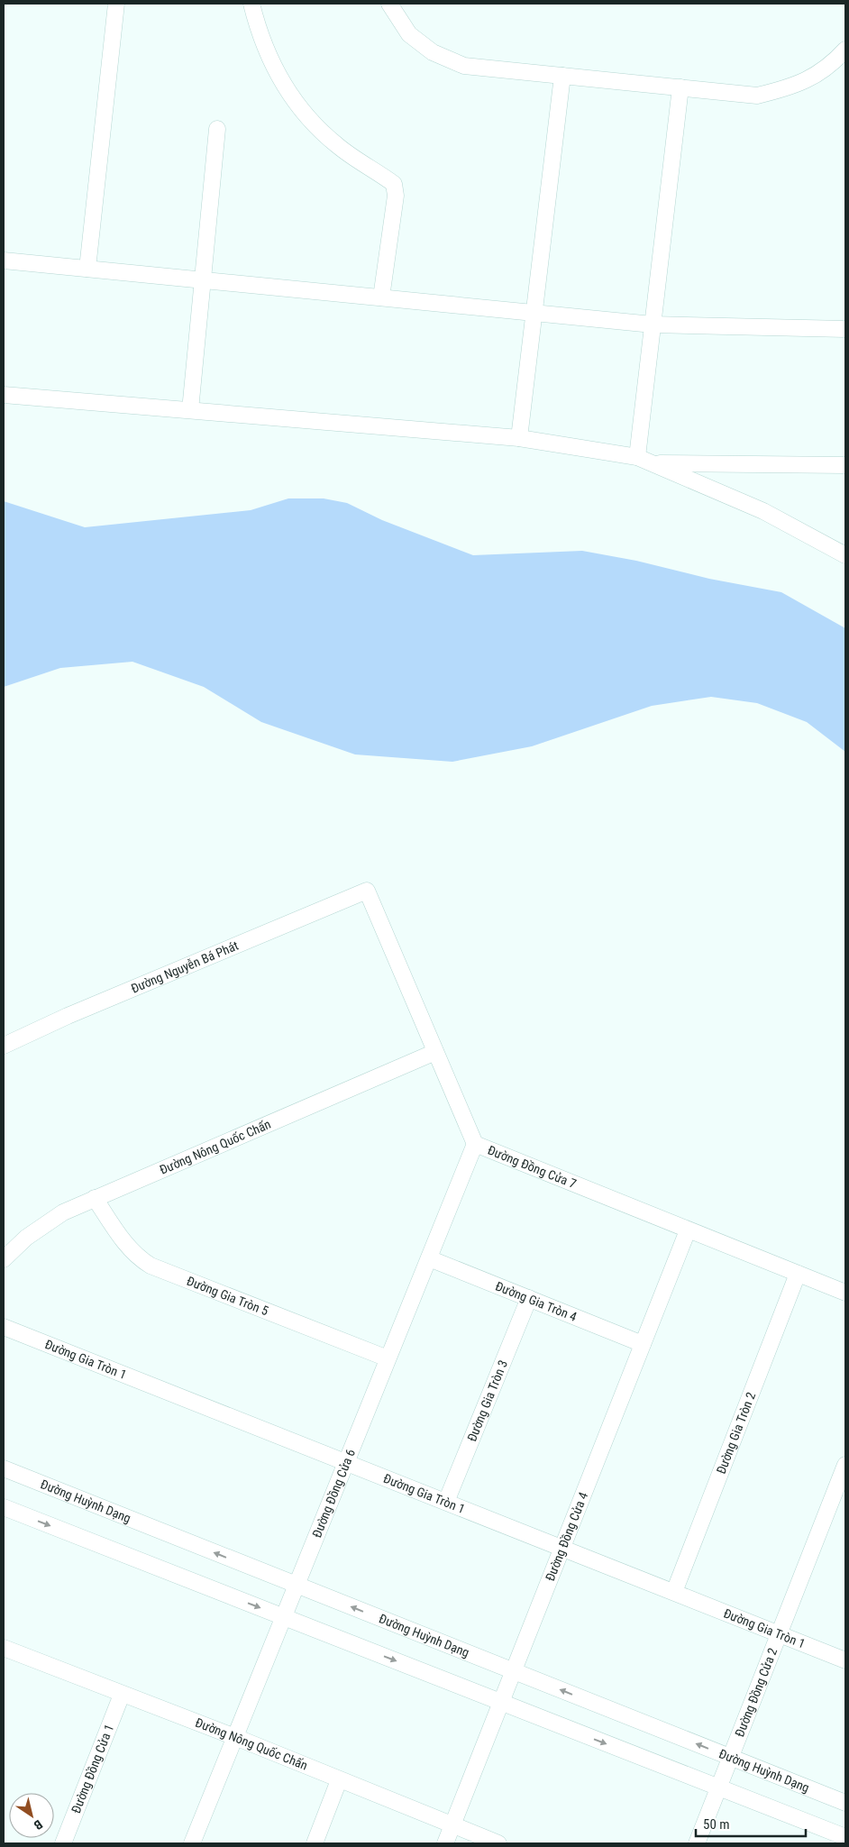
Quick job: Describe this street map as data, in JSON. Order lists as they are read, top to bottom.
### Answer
{
  "streets": {
    "street": [
      "Đường Nguyễn Bá Phát",
      "Đường Nông Quốc Chấn",
      "Đường Đồng Cửa 7",
      "Đường Gia Tròn 5",
      "Đường Gia Tròn 4",
      "Đường Gia Tròn 1",
      "Đường Gia Tròn 3",
      "Đường Gia Tròn 2",
      "Đường Đồng Cửa 6",
      "Đường Huỳnh Dạng",
      "Đường Đồng Cửa 4",
      "Đường Đồng Cửa 2",
      "Đường Đồng Cửa 1"
    ]
  },
  "crossings": [
    ["Đường Nguyễn Bá Phát", "Đường Đồng Cửa 7"],
    ["Đường Nông Quốc Chấn", "Đường Đồng Cửa 7"],
    ["Đường Nông Quốc Chấn", "Đường Gia Tròn 5"],
    ["Đường Nông Quốc Chấn", "Đường Đồng Cửa 6"],
    ["Đường Nông Quốc Chấn", "Đường Đồng Cửa 4"],
    ["Đường Nông Quốc Chấn", "Đường Đồng Cửa 1"],
    ["Đường Đồng Cửa 7", "Đường Gia Tròn 2"],
    ["Đường Đồng Cửa 7", "Đường Đồng Cửa 6"],
    ["Đường Đồng Cửa 7", "Đường Đồng Cửa 4"],
    ["Đường Gia Tròn 5", "Đường Đồng Cửa 6"],
    ["Đường Gia Tròn 4", "Đường Gia Tròn 3"],
    ["Đường Gia Tròn 4", "Đường Đồng Cửa 6"],
    ["Đường Gia Tròn 4", "Đường Đồng Cửa 4"],
    ["Đường Gia Tròn 1", "Đường Gia Tròn 3"],
    ["Đường Gia Tròn 1", "Đường Gia Tròn 2"],
    ["Đường Gia Tròn 1", "Đường Đồng Cửa 6"],
    ["Đường Gia Tròn 1", "Đường Đồng Cửa 4"],
    ["Đường Gia Tròn 1", "Đường Đồng Cửa 2"],
    ["Đường Đồng Cửa 6", "Đường Huỳnh Dạng"],
    ["Đường Huỳnh Dạng", "Đường Đồng Cửa 4"],
    ["Đường Huỳnh Dạng", "Đường Đồng Cửa 2"]
  ],
  "scale_bar": "50 m",
  "north": "bottom right"
}
